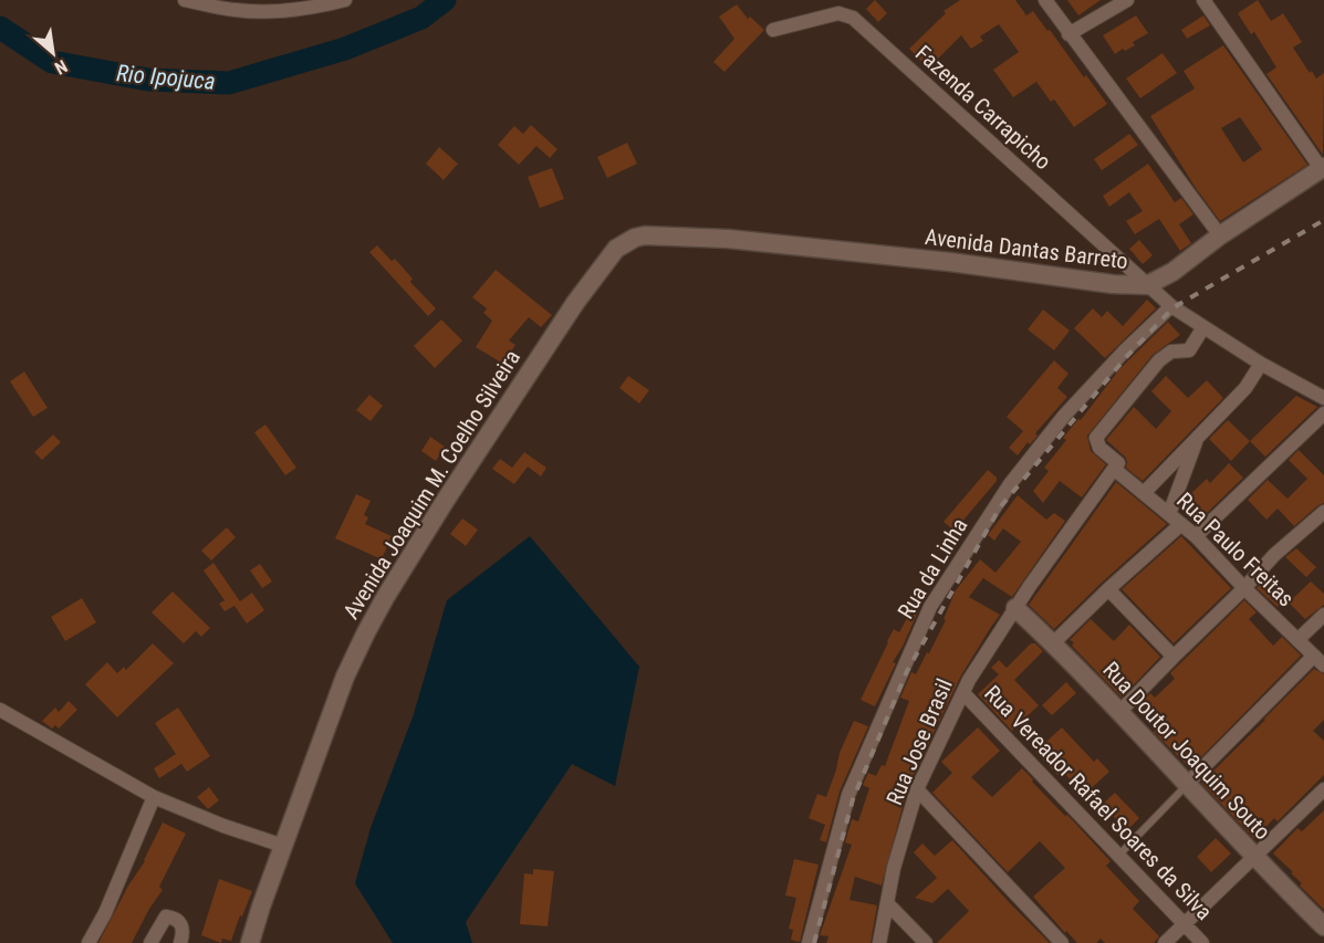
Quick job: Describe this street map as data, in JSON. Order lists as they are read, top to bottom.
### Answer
{
  "streets": {
    "main road": ["Avenida Dantas Barreto", "Avenida Joaquim M. Coelho Silveira", "Rua Doutor Joaquim Souto"],
    "street": [
      "Fazenda Carrapicho",
      "Rua Paulo Freitas",
      "Rua da Linha",
      "Rua Jose Brasil",
      "Rua Vereador Rafael Soares da Silva"
    ]
  },
  "crossings": [
    ["Fazenda Carrapicho", "Avenida Dantas Barreto"],
    ["Fazenda Carrapicho", "Rua Paulo Freitas"],
    ["Fazenda Carrapicho", "Rua da Linha"],
    ["Avenida Dantas Barreto", "Avenida Joaquim M. Coelho Silveira"],
    ["Rua Paulo Freitas", "Rua Jose Brasil"],
    ["Rua Jose Brasil", "Rua Doutor Joaquim Souto"],
    ["Rua Jose Brasil", "Rua Vereador Rafael Soares da Silva"]
  ],
  "water": ["Rio Ipojuca"],
  "north": "bottom right"
}
